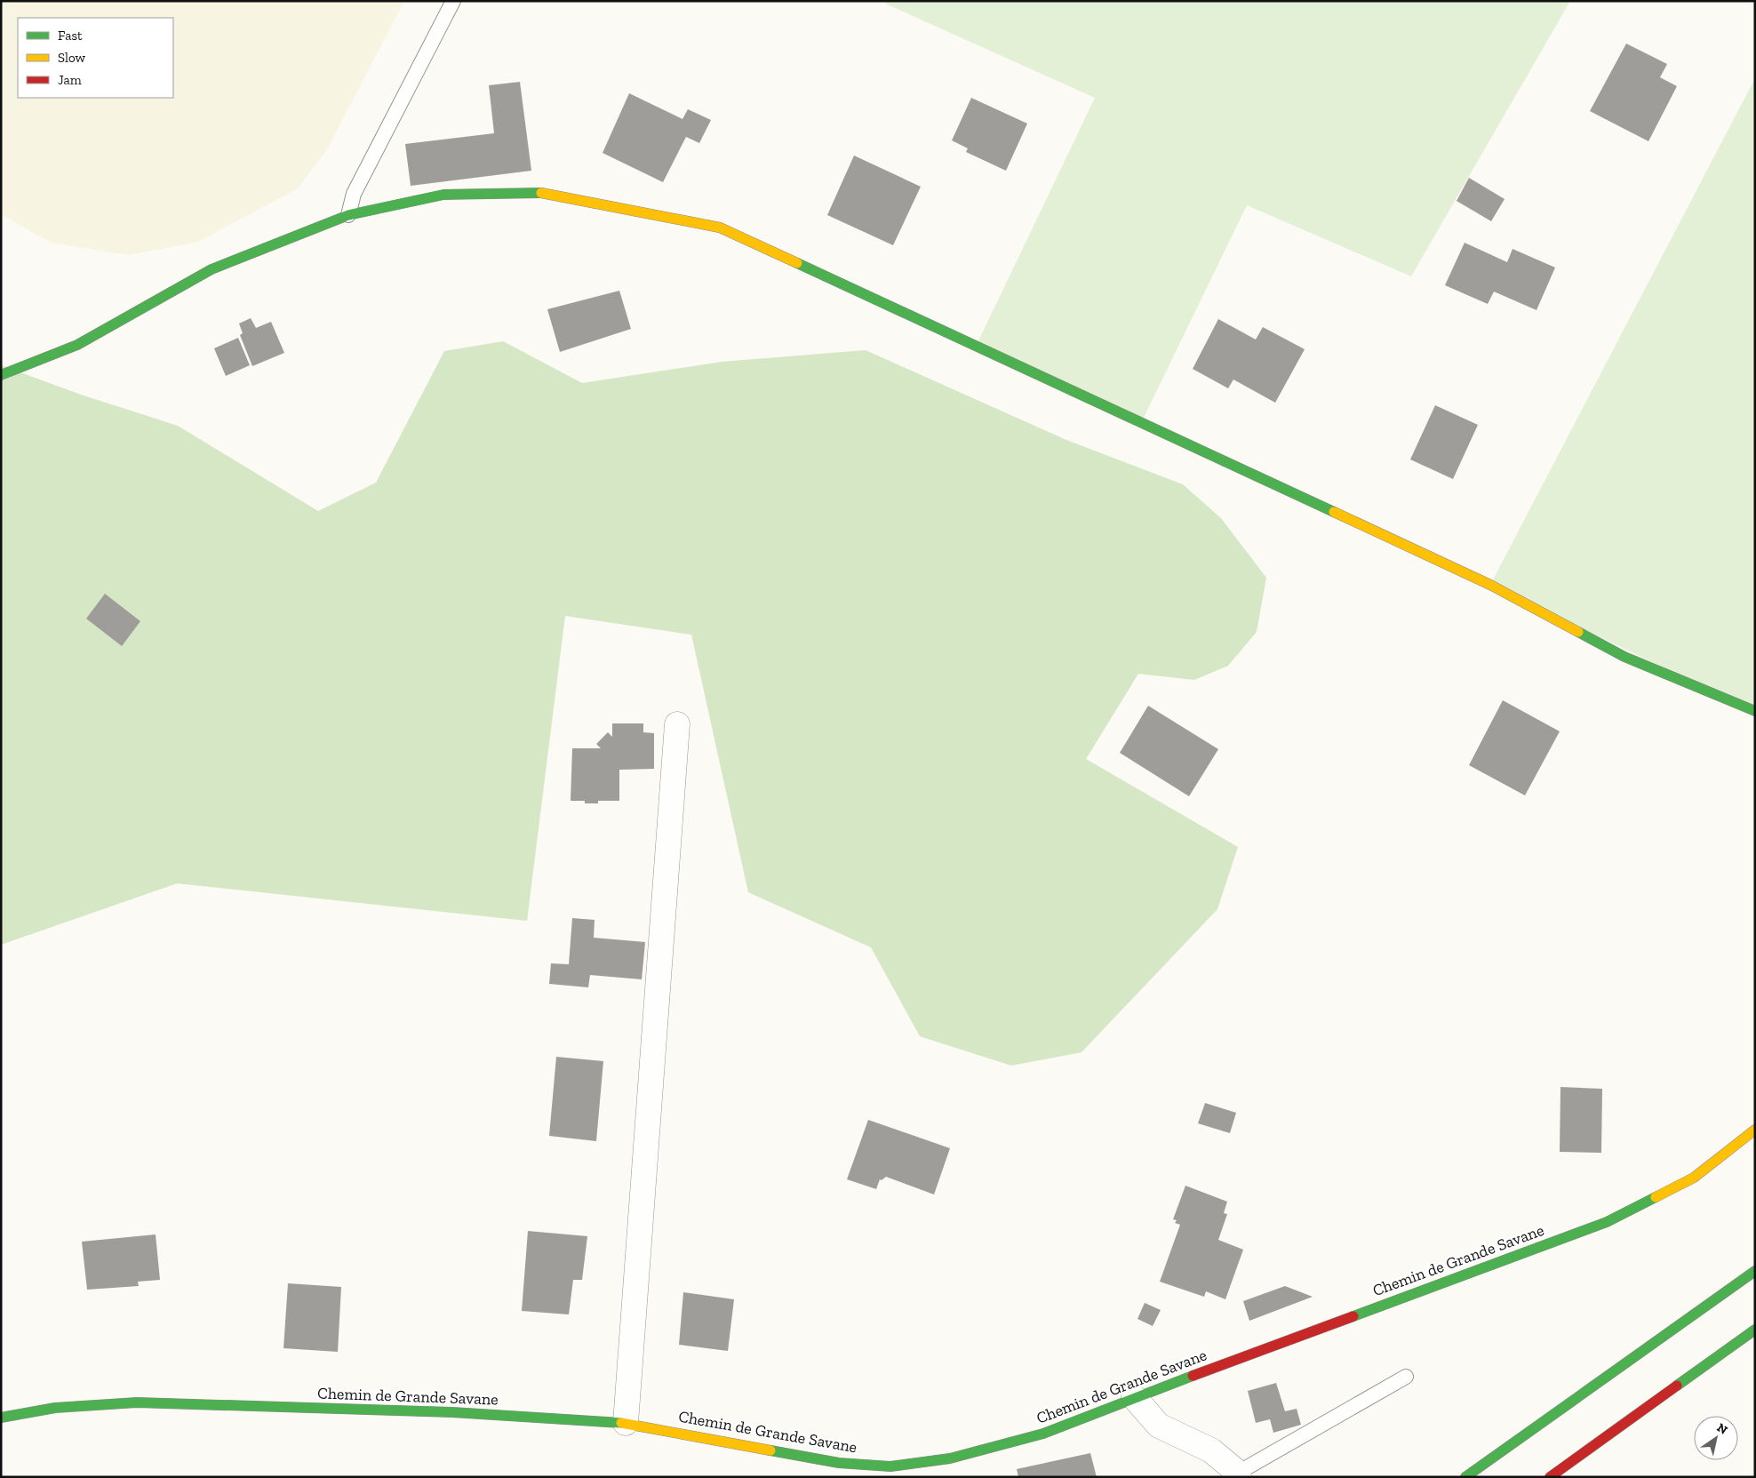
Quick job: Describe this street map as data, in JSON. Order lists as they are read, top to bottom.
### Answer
{
  "streets": {
    "main road": ["Chemin de Grande Savane"]
  },
  "legend": ["Fast", "Slow", "Jam"],
  "north": "top right"
}
